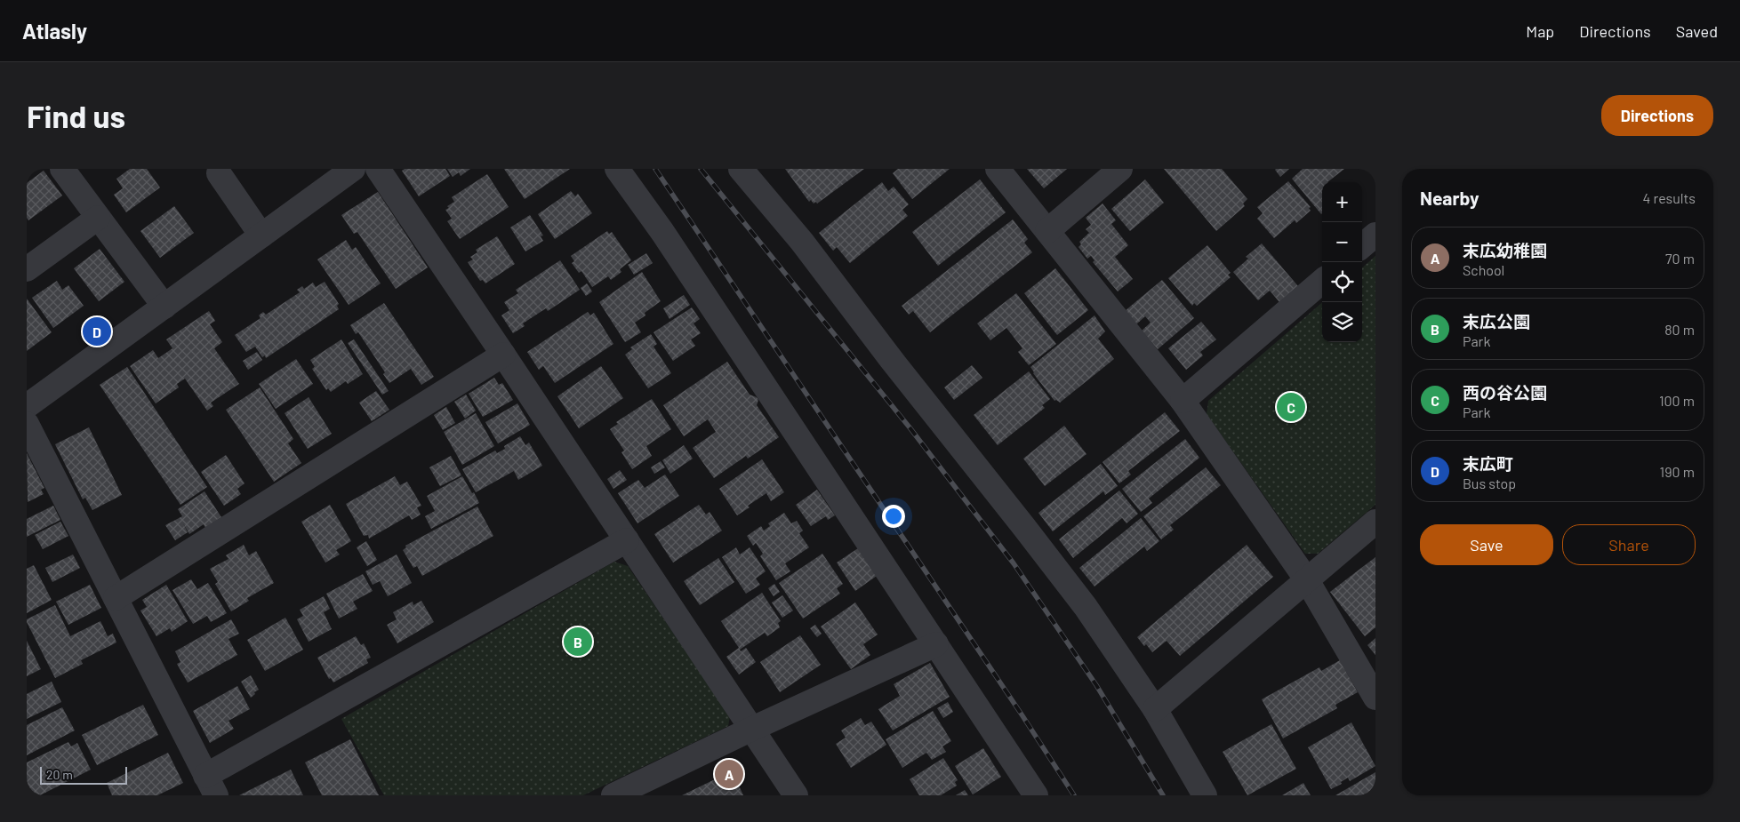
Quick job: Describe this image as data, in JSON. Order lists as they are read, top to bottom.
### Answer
{
  "scale_bar": "20 m",
  "page": {
    "header": "Atlasly",
    "nav": ["Map", "Directions", "Saved"],
    "buttons": [
      "Directions",
      ["Save", "Share"]
    ],
    "title": "Find us",
    "heading": ["Nearby", "4 results"],
    "map_buttons": ["+", "−"],
    "list": [
      {
        "mark": "A",
        "name": "末広幼稚園",
        "note": "School",
        "value": "70 m"
      },
      {
        "mark": "B",
        "name": "末広公園",
        "note": "Park",
        "value": "80 m"
      },
      {
        "mark": "C",
        "name": "西の谷公園",
        "note": "Park",
        "value": "100 m"
      },
      {
        "mark": "D",
        "name": "末広町",
        "note": "Bus stop",
        "value": "190 m"
      }
    ],
    "pins": [
      "D",
      "C",
      "B",
      "A"
    ],
    "scale": "20 m"
  }
}
